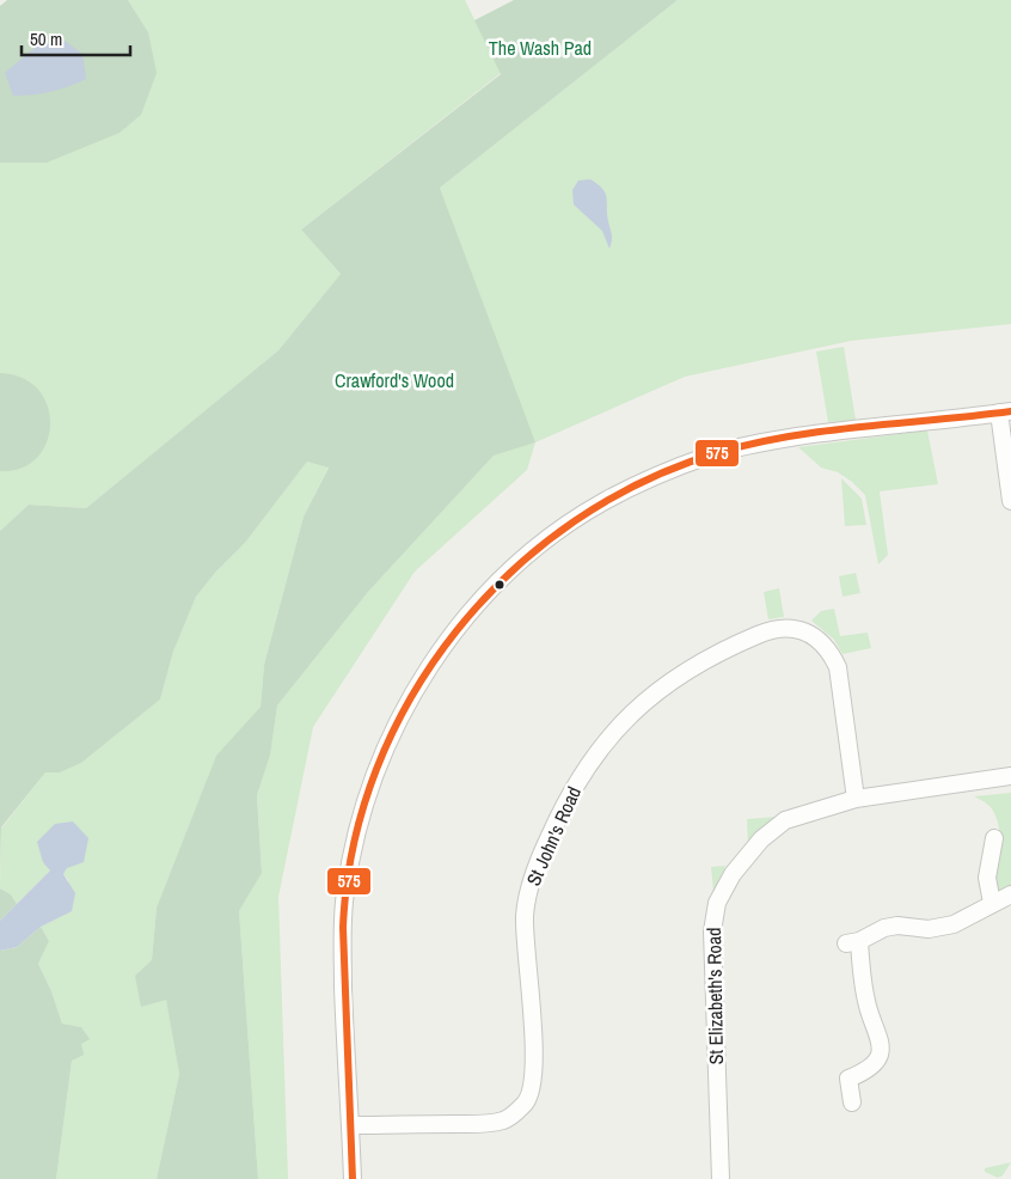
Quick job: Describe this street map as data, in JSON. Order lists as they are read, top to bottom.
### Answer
{
  "streets": {
    "street": ["St John's Road", "St Elizabeth's Road"]
  },
  "crossings": [
    ["St John's Road", "St Elizabeth's Road"]
  ],
  "parks": ["The Wash Pad", "Crawford's Wood"],
  "lines": ["transit line 575"],
  "scale_bar": "50 m"
}
